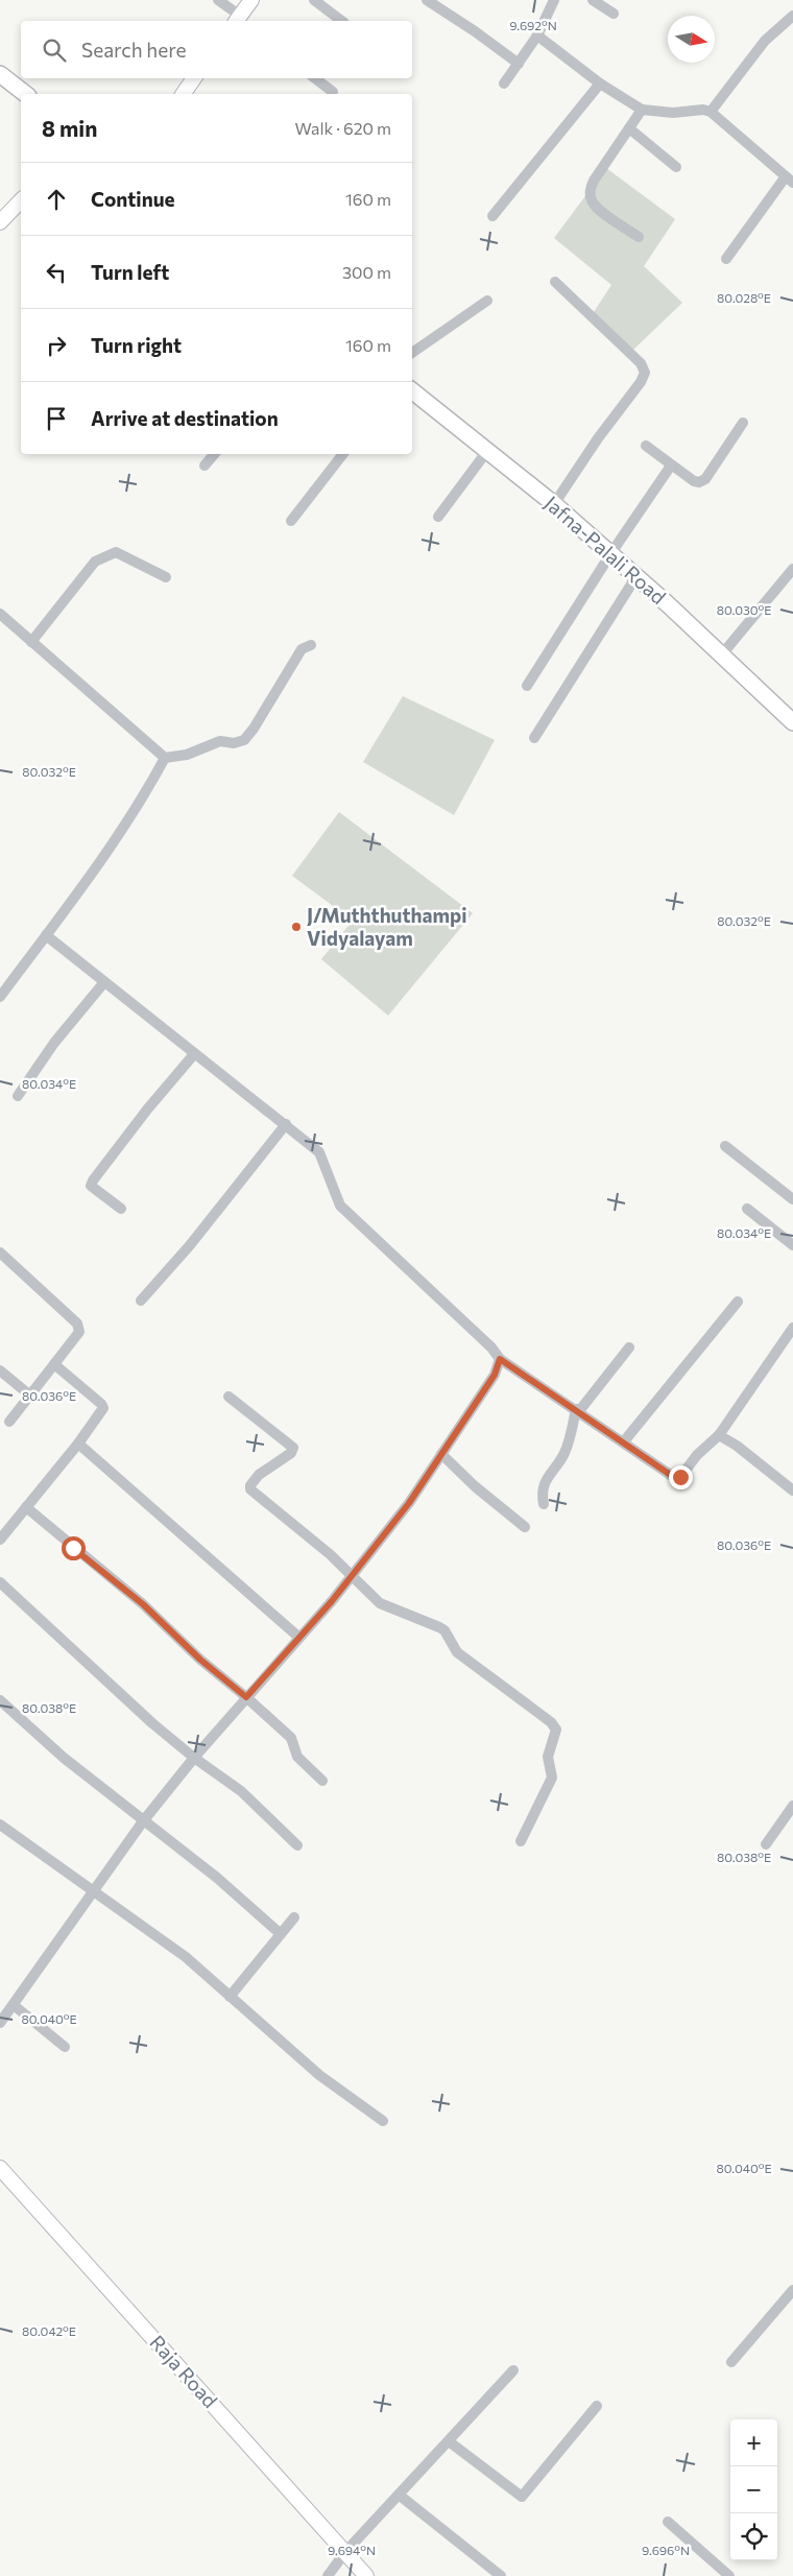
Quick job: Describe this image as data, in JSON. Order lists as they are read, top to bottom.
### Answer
{
  "streets": {
    "main road": ["Jafna-Palali Road"],
    "street": ["Raja Road"]
  },
  "places": ["J/Muththuthampi Vidyalayam"],
  "north": "right",
  "page": {
    "search": "Search here",
    "heading": ["8 min", "Walk · 620 m"],
    "list": [
      ["Continue", "160 m"],
      ["Turn left", "300 m"],
      ["Turn right", "160 m"],
      "Arrive at destination"
    ],
    "map_buttons": ["+", "−"]
  },
  "coordinates": [
    "9.692°N",
    "80.028°E",
    "80.030°E",
    "80.032°E",
    "80.034°E",
    "80.036°E",
    "80.038°E",
    "80.040°E",
    "80.042°E",
    "9.694°N",
    "9.696°N"
  ]
}
